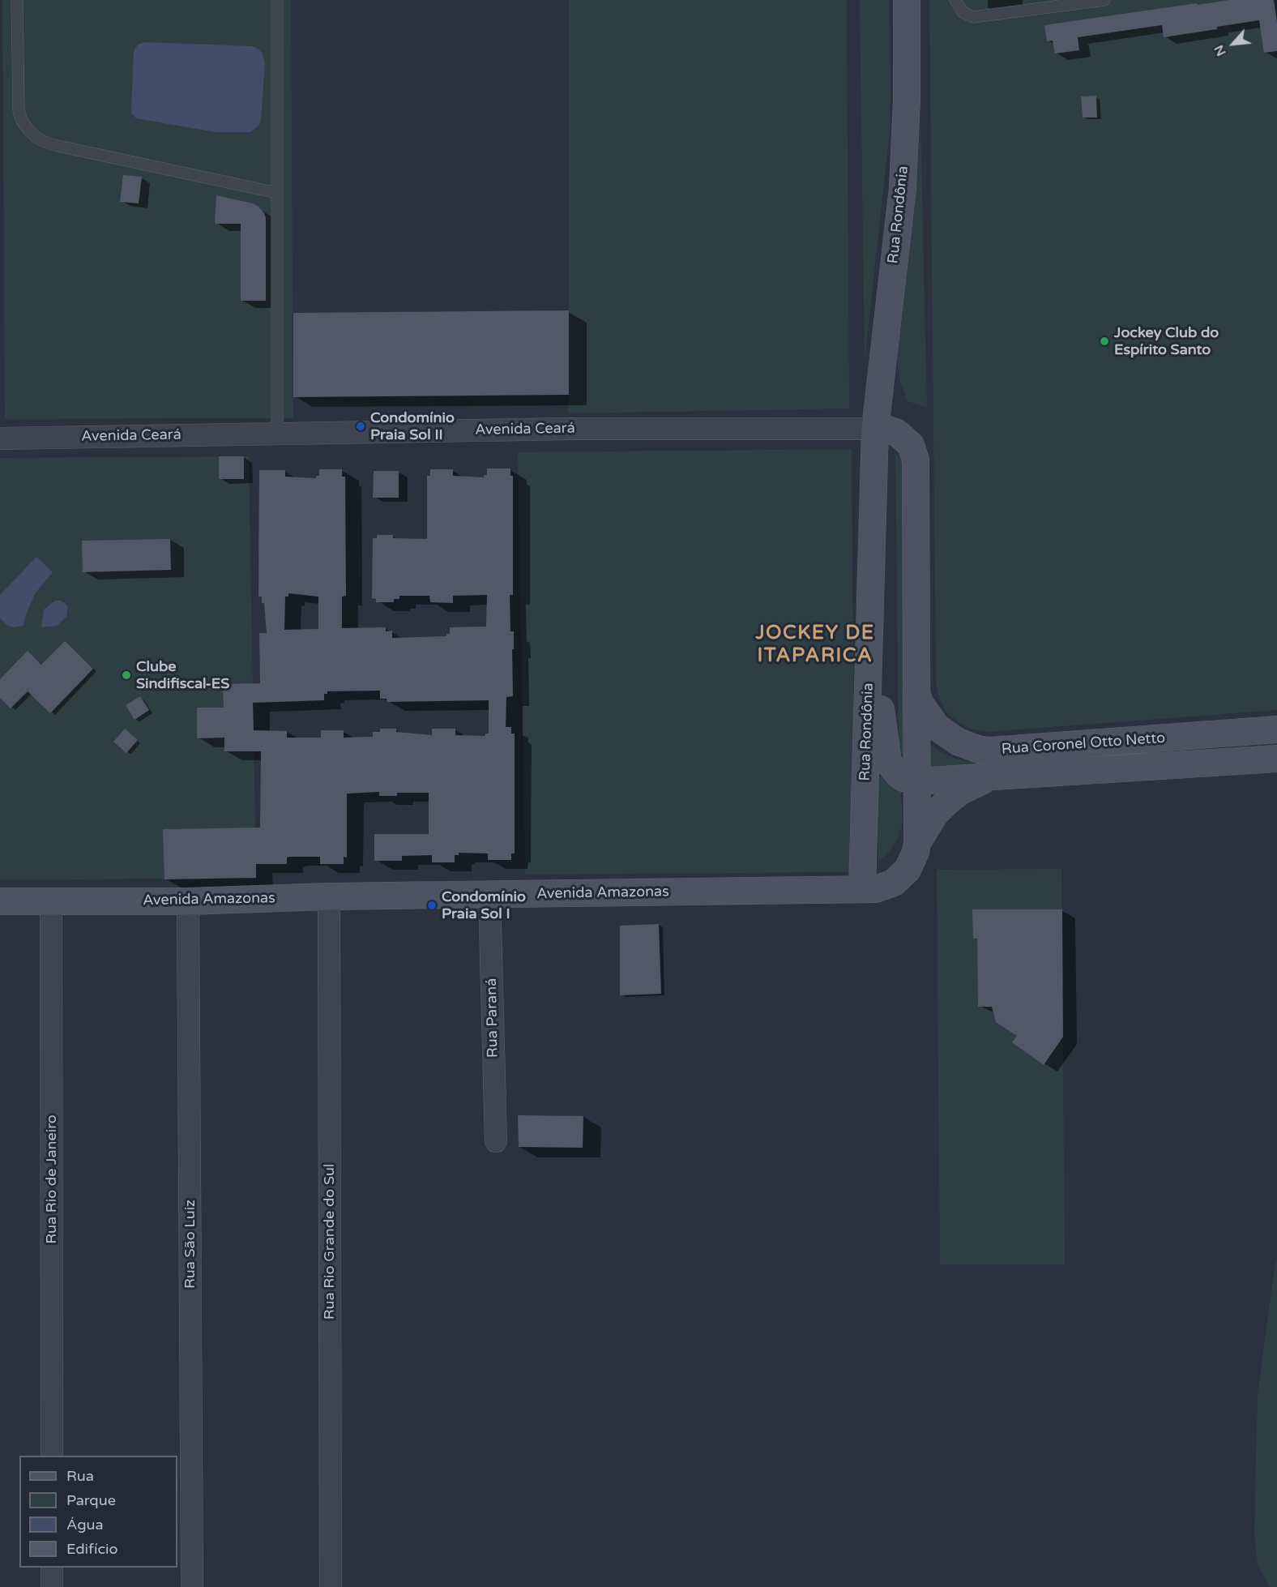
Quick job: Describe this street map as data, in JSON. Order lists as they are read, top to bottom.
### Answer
{
  "streets": {
    "street": [
      "Rua Rondônia",
      "Avenida Ceará",
      "Rua Coronel Otto Netto",
      "Avenida Amazonas",
      "Rua Paraná",
      "Rua Rio de Janeiro",
      "Rua Rio Grande do Sul",
      "Rua São Luiz"
    ]
  },
  "crossings": [
    ["Rua Rondônia", "Avenida Ceará"],
    ["Rua Rondônia", "Avenida Amazonas"],
    ["Avenida Amazonas", "Rua Paraná"],
    ["Avenida Amazonas", "Rua Rio de Janeiro"],
    ["Avenida Amazonas", "Rua Rio Grande do Sul"],
    ["Avenida Amazonas", "Rua São Luiz"]
  ],
  "districts": ["JOCKEY DE ITAPARICA"],
  "places": [
    "Jockey Club do Espírito Santo",
    "Condomínio Praia Sol II",
    "Clube Sindifiscal-ES",
    "Condomínio Praia Sol I"
  ],
  "legend": [
    "Rua",
    "Parque",
    "Água",
    "Edifício"
  ],
  "north": "bottom left"
}
